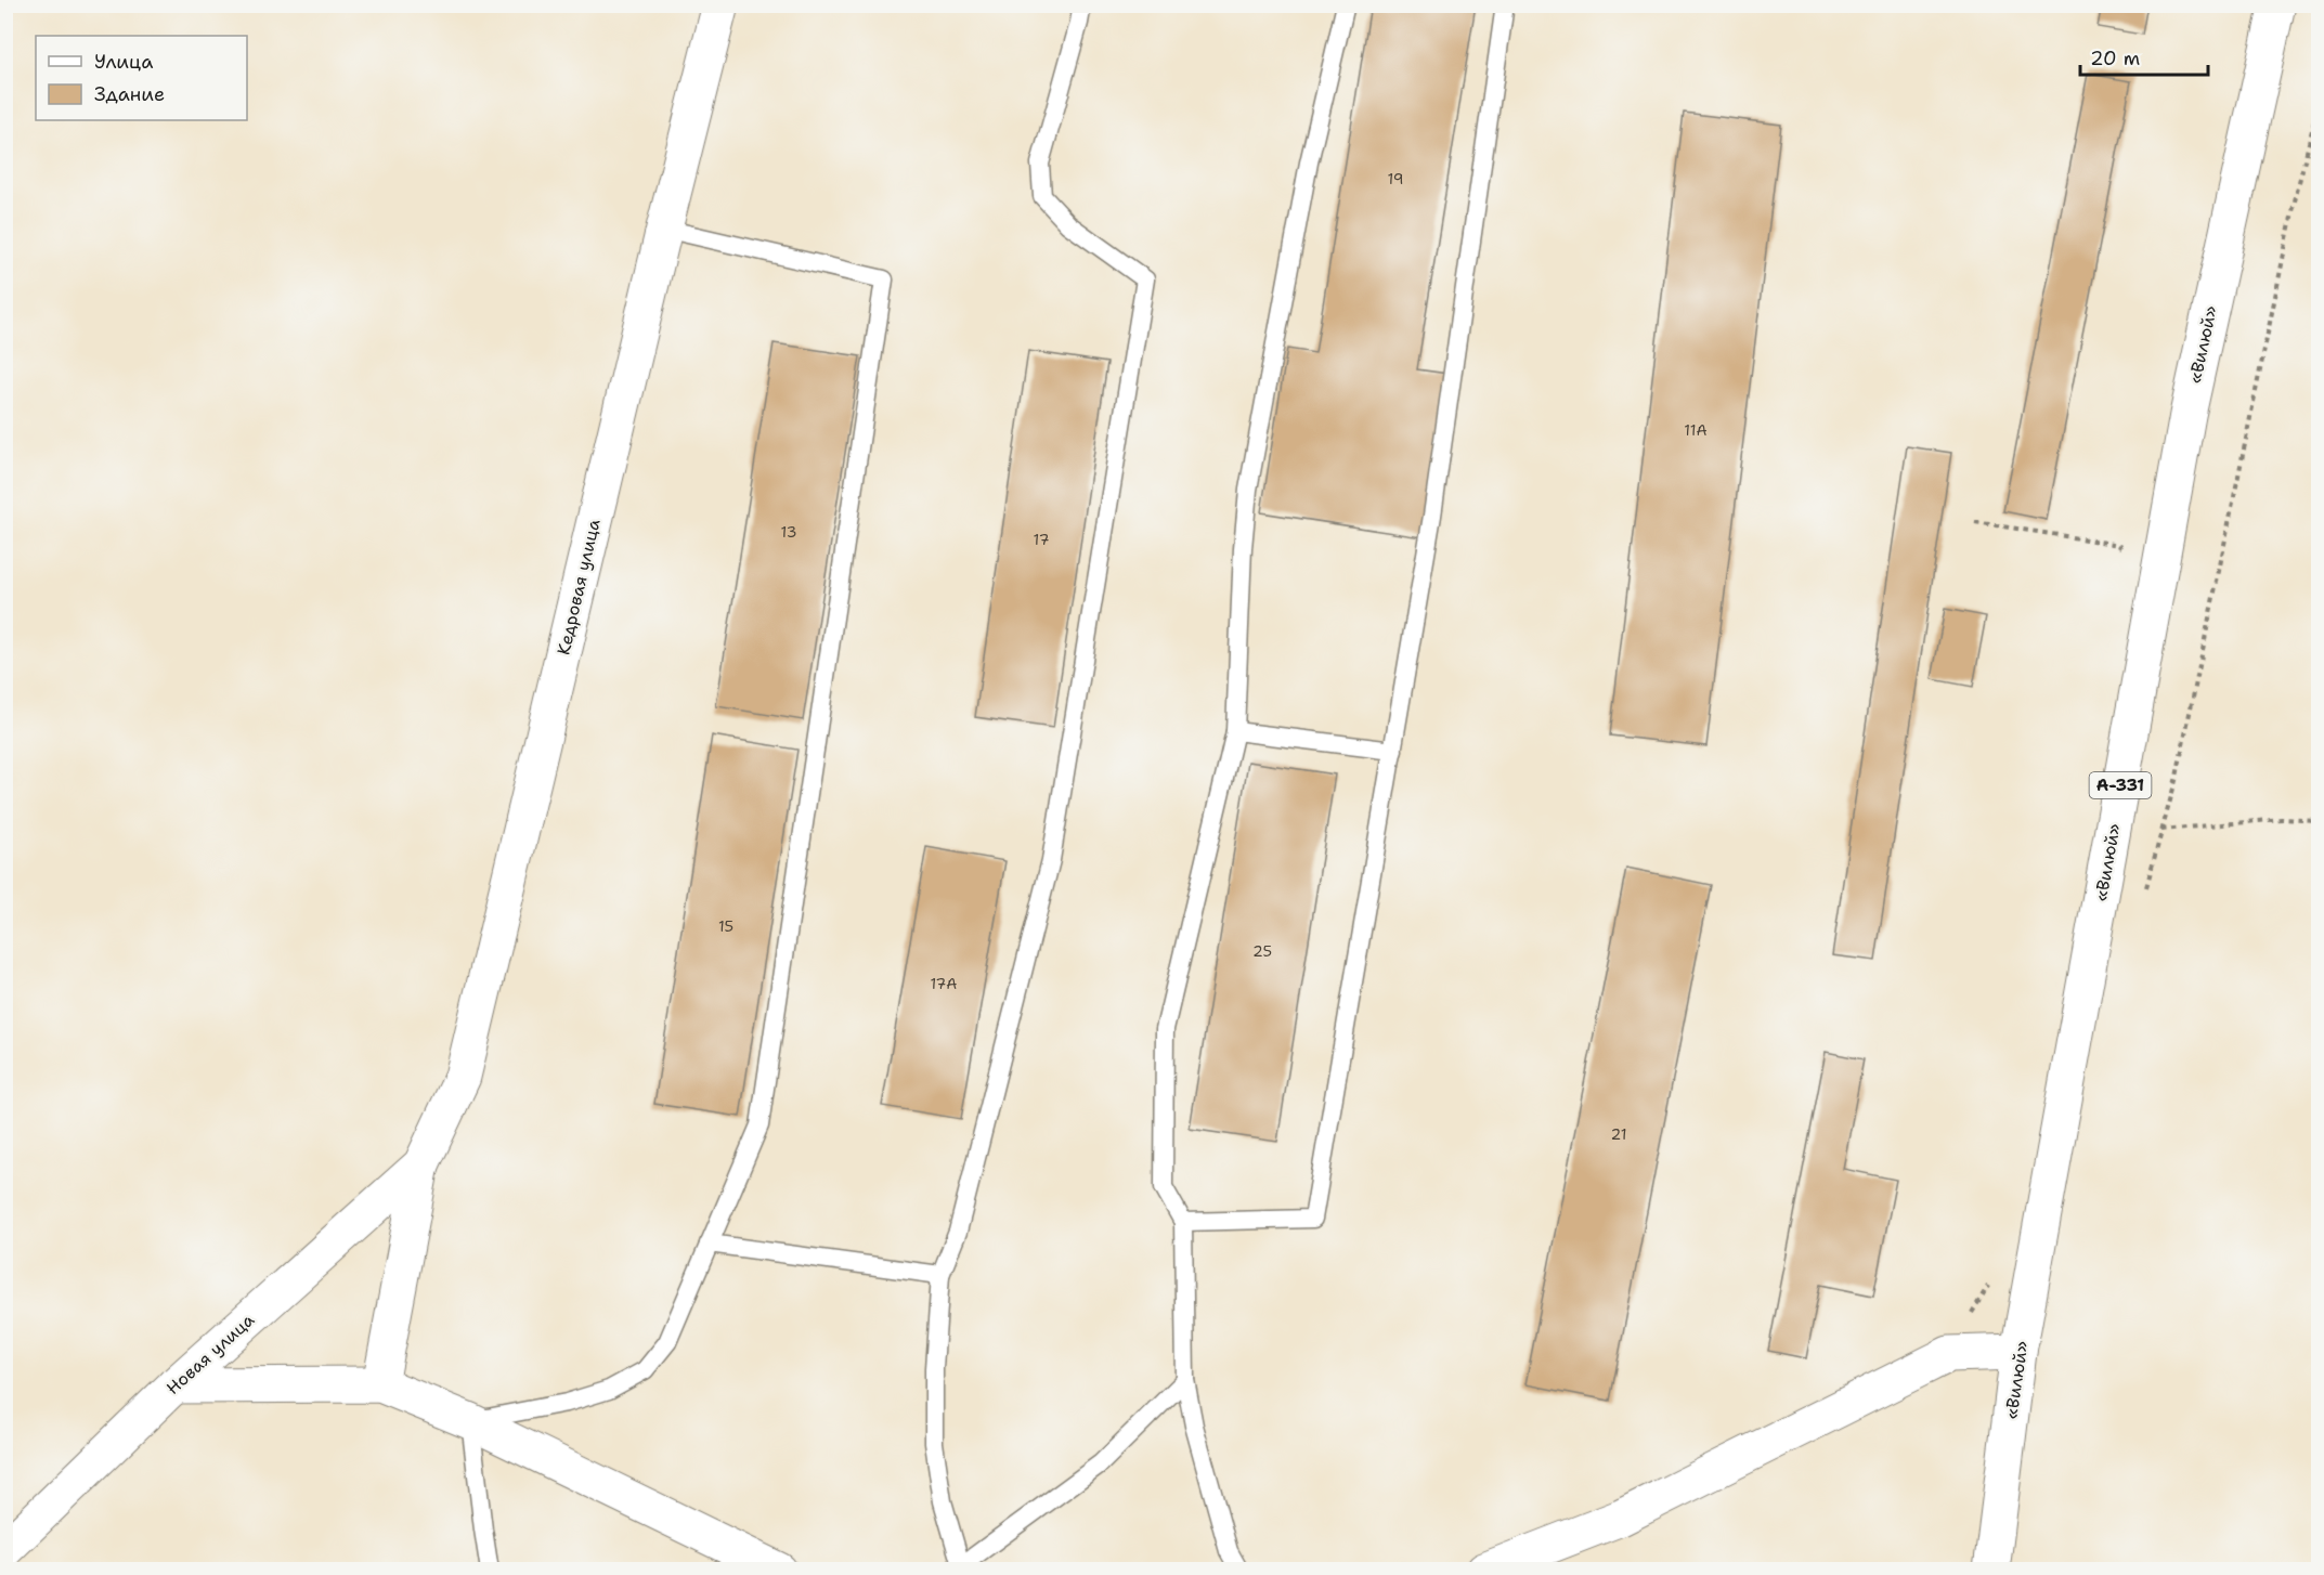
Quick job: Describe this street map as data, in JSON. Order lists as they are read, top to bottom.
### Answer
{
  "streets": {
    "main road": [
      "«Вилюй»",
      "Кедровая улица",
      "А-331",
      "Новая улица"
    ]
  },
  "crossings": [
    ["Кедровая улица", "Новая улица"]
  ],
  "house_numbers": [
    "19",
    "11А",
    "13",
    "17",
    "15",
    "25",
    "17А",
    "21"
  ],
  "legend": ["Улица", "Здание"],
  "scale_bar": "20 m"
}
